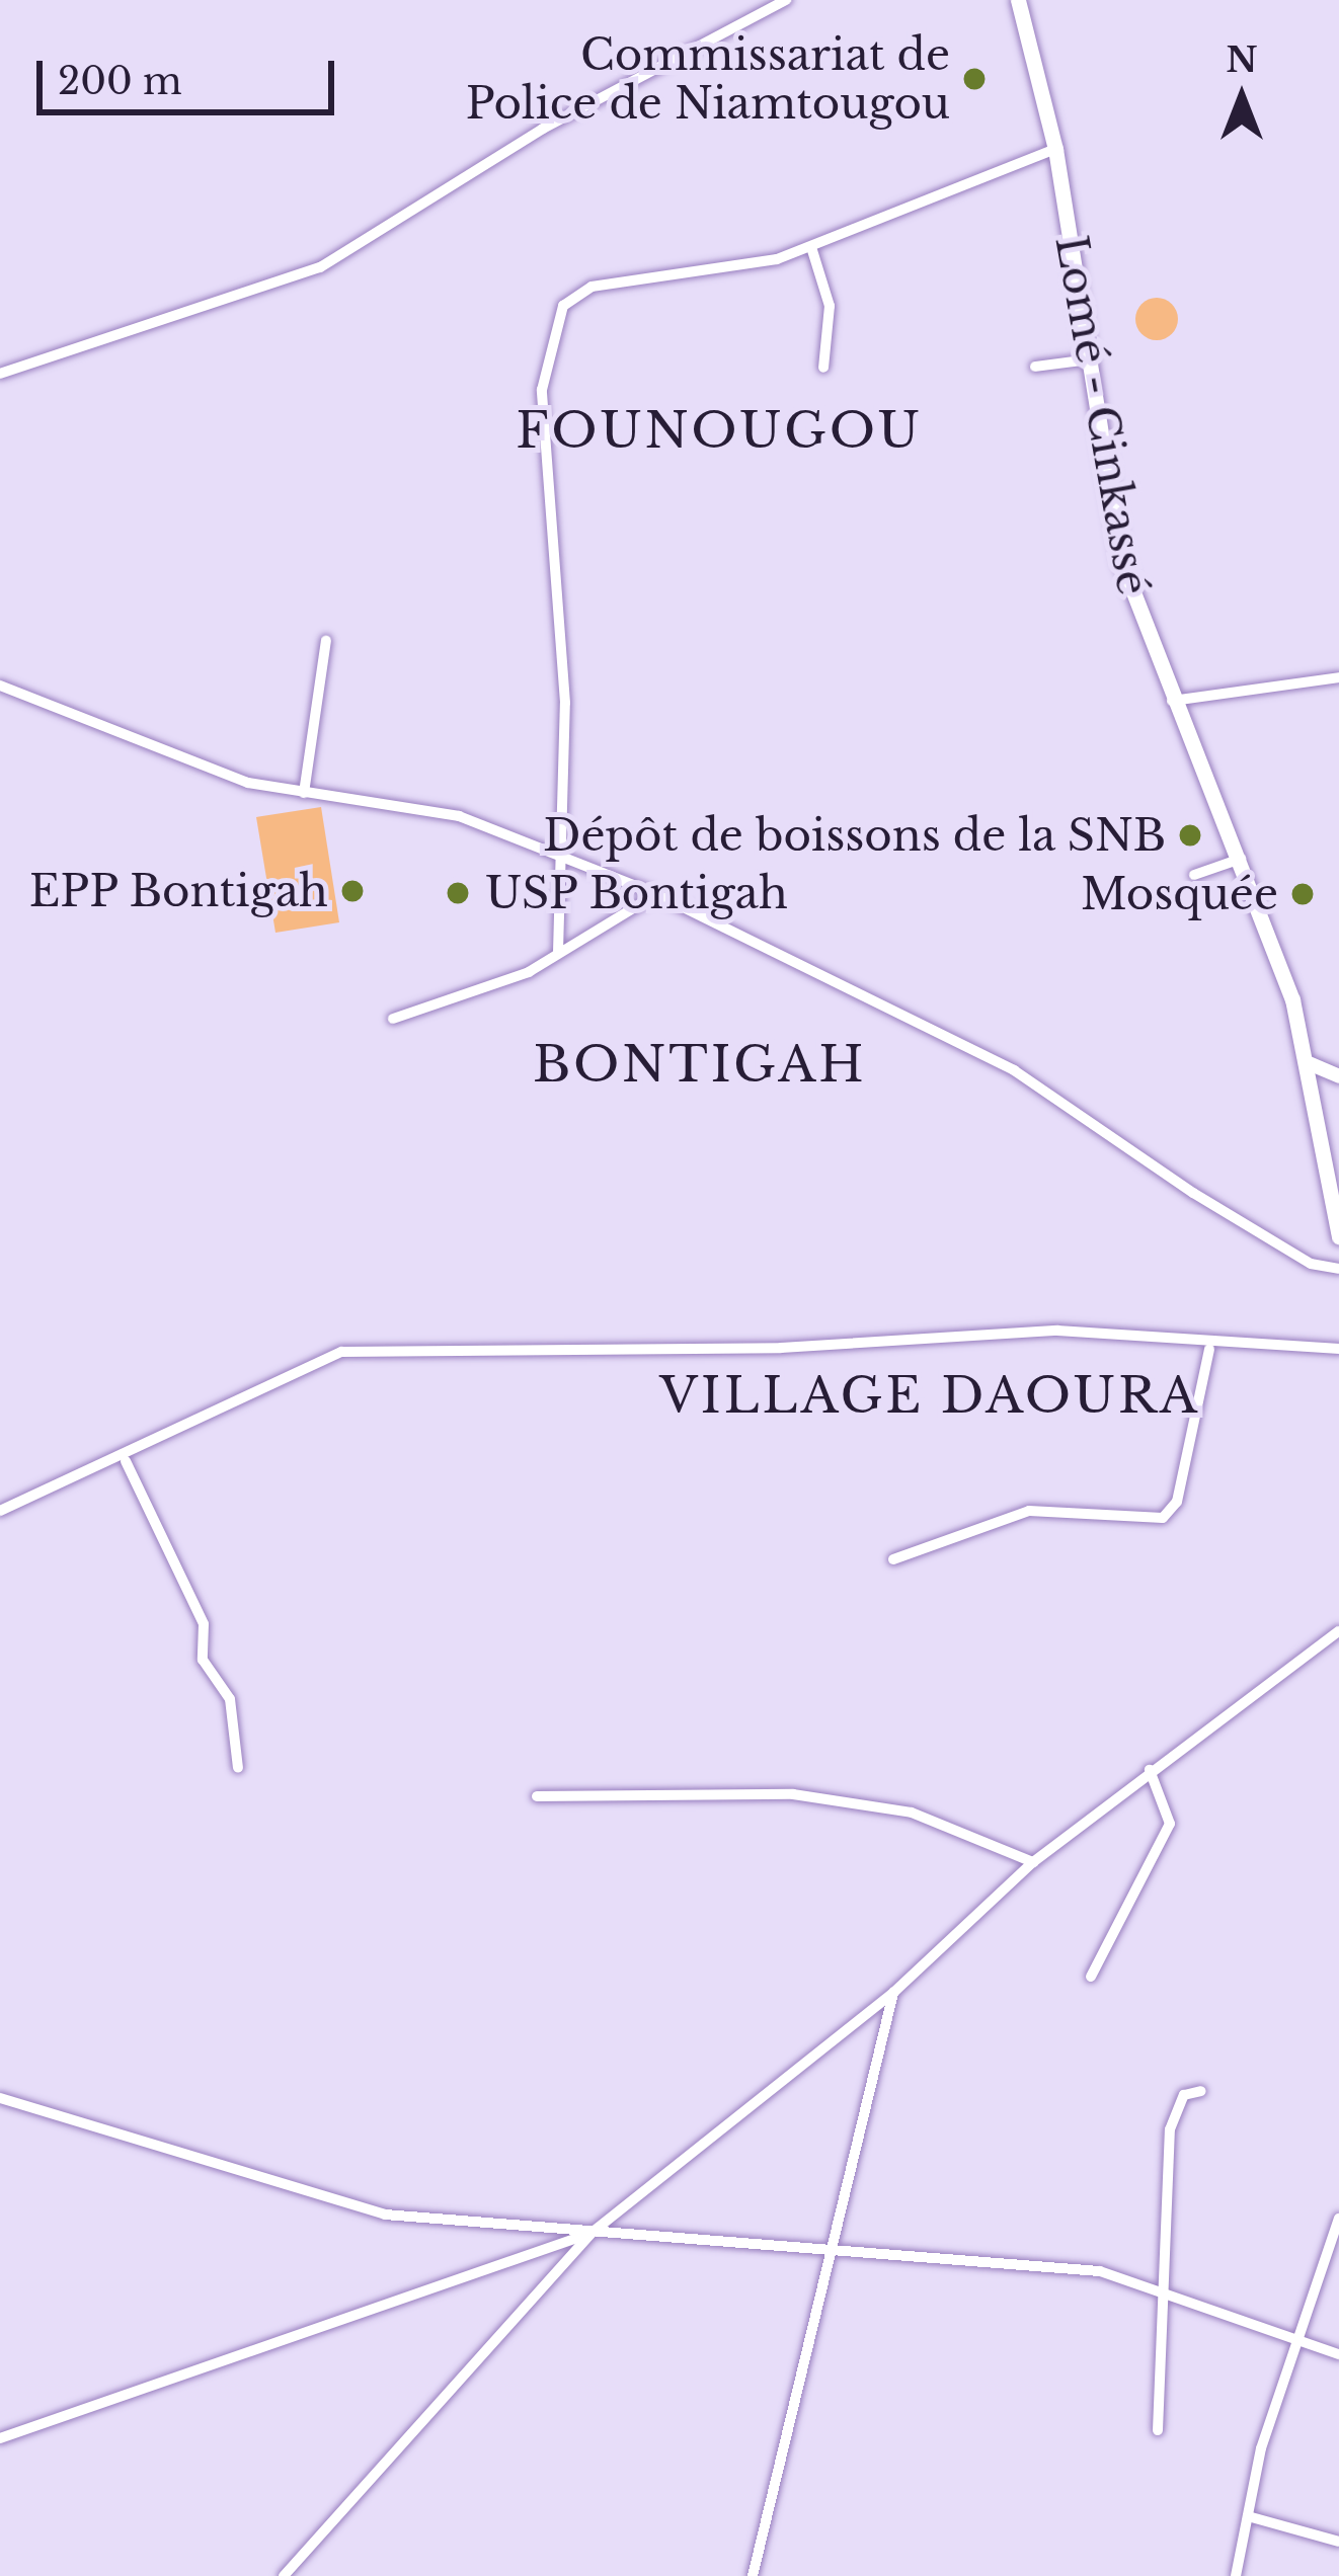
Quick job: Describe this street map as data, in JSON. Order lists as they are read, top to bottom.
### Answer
{
  "streets": {
    "highway": ["Lomé - Cinkassé"]
  },
  "districts": ["FOUNOUGOU", "BONTIGAH", "VILLAGE DAOURA"],
  "places": [
    "Commissariat de Police de Niamtougou",
    "Dépôt de boissons de la SNB",
    "EPP Bontigah",
    "USP Bontigah",
    "Mosquée"
  ],
  "scale_bar": "200 m",
  "north": "top"
}
